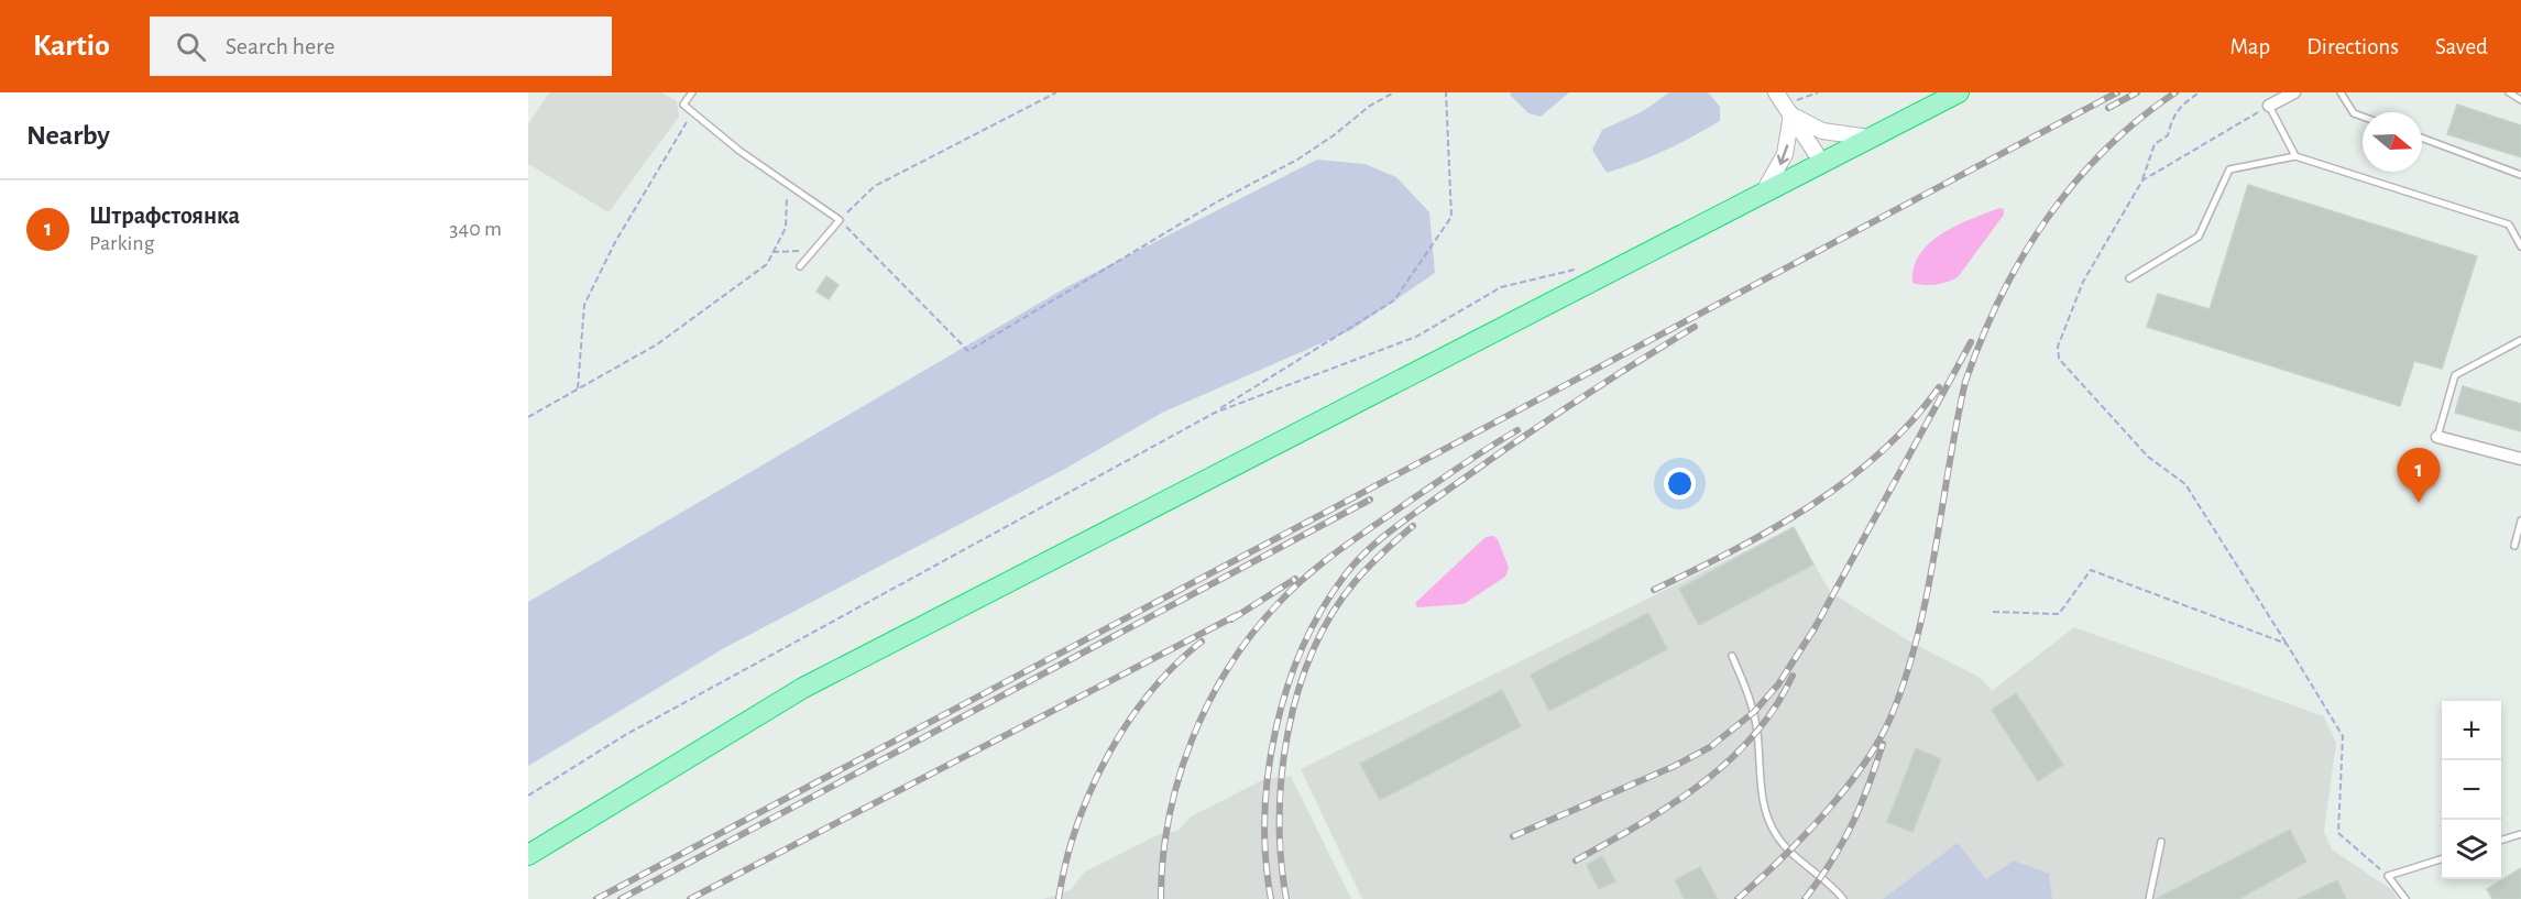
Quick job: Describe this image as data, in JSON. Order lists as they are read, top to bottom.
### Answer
{
  "north": "right",
  "page": {
    "header": "Kartio",
    "search": "Search here",
    "nav": ["Map", "Directions", "Saved"],
    "heading": "Nearby",
    "list": [
      {
        "mark": "1",
        "name": "Штрафстоянка",
        "note": "Parking",
        "value": "340 m"
      }
    ],
    "pins": "1",
    "map_buttons": ["+", "−"]
  }
}
